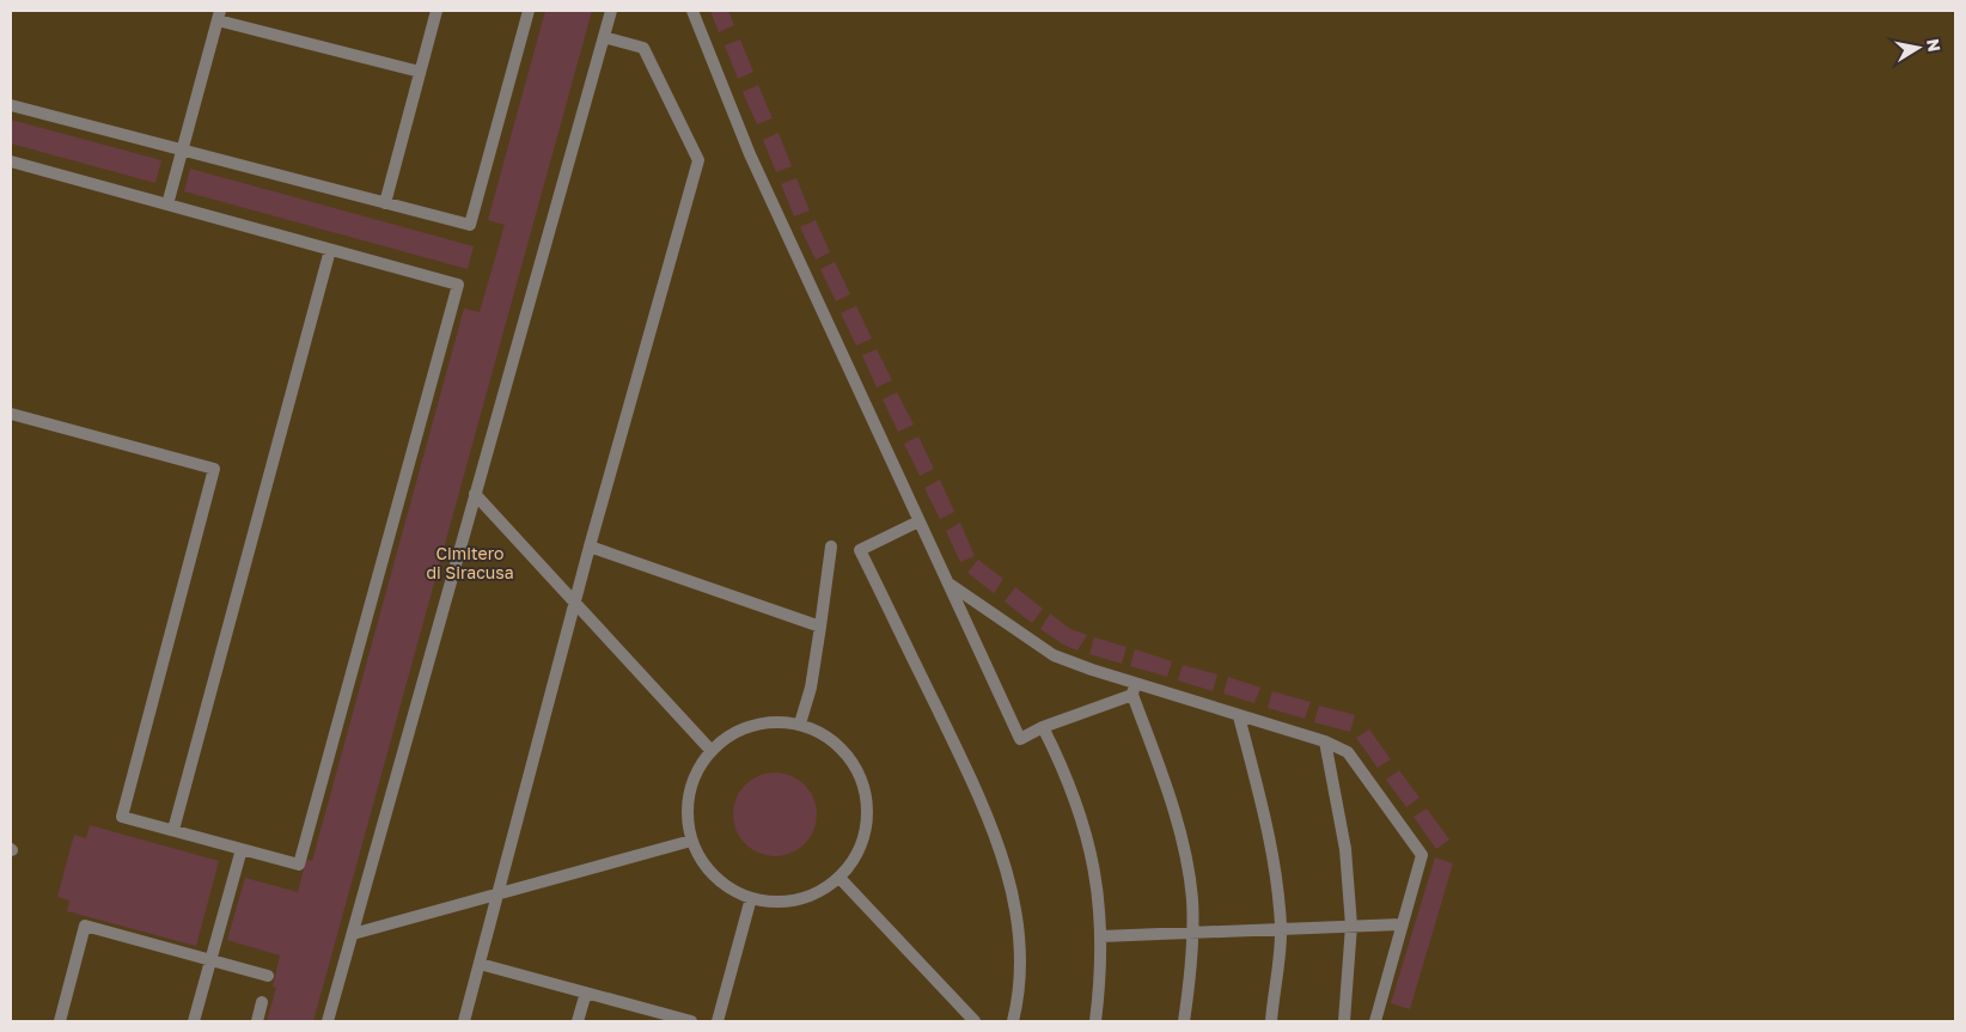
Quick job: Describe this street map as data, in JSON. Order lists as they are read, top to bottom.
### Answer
{
  "parks": ["Cimitero di Siracusa"],
  "north": "right"
}
